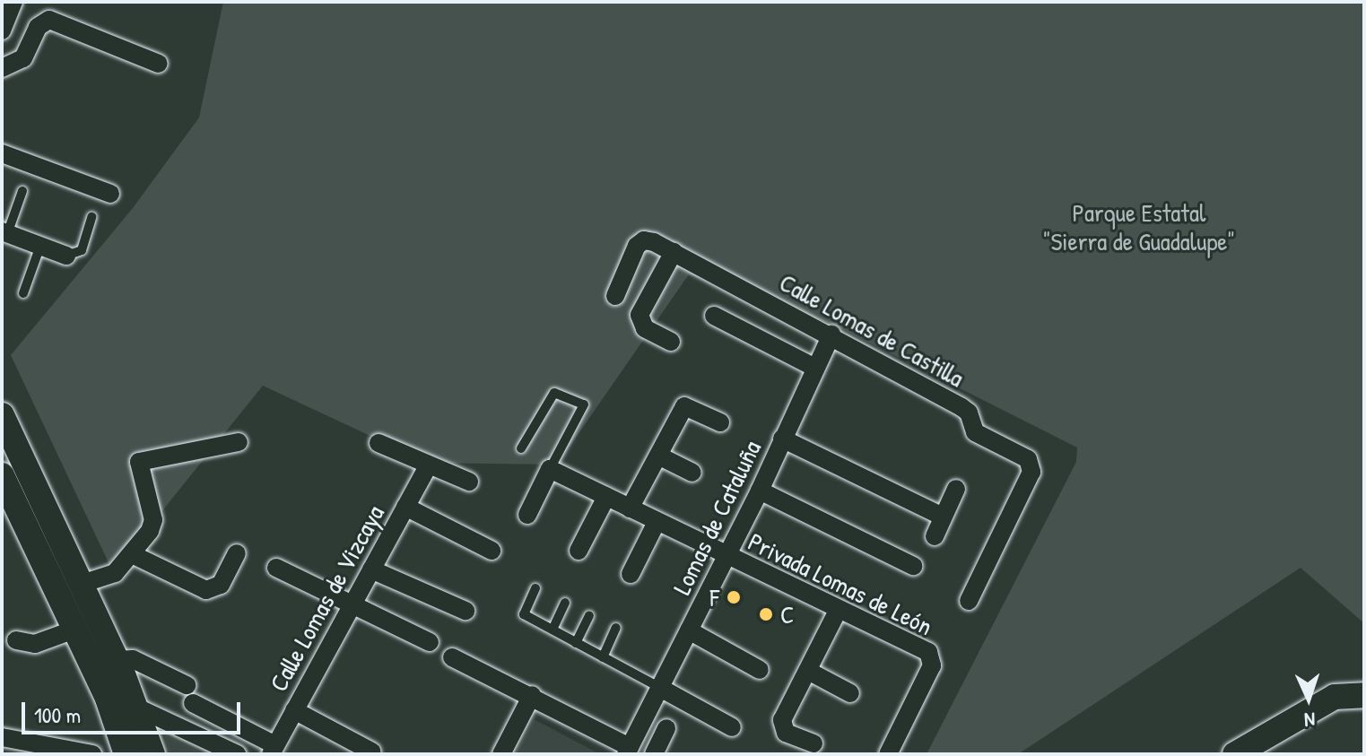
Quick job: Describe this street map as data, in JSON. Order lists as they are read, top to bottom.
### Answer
{
  "streets": {
    "street": [
      "Calle Lomas de Castilla",
      "Lomas de Cataluña",
      "Privada Lomas de León",
      "Calle Lomas de Vizcaya"
    ]
  },
  "crossings": [
    ["Calle Lomas de Castilla", "Lomas de Cataluña"],
    ["Lomas de Cataluña", "Privada Lomas de León"]
  ],
  "parks": ["Parque Estatal \"Sierra de Guadalupe\""],
  "places": ["F", "C"],
  "scale_bar": "100 m",
  "north": "bottom"
}
